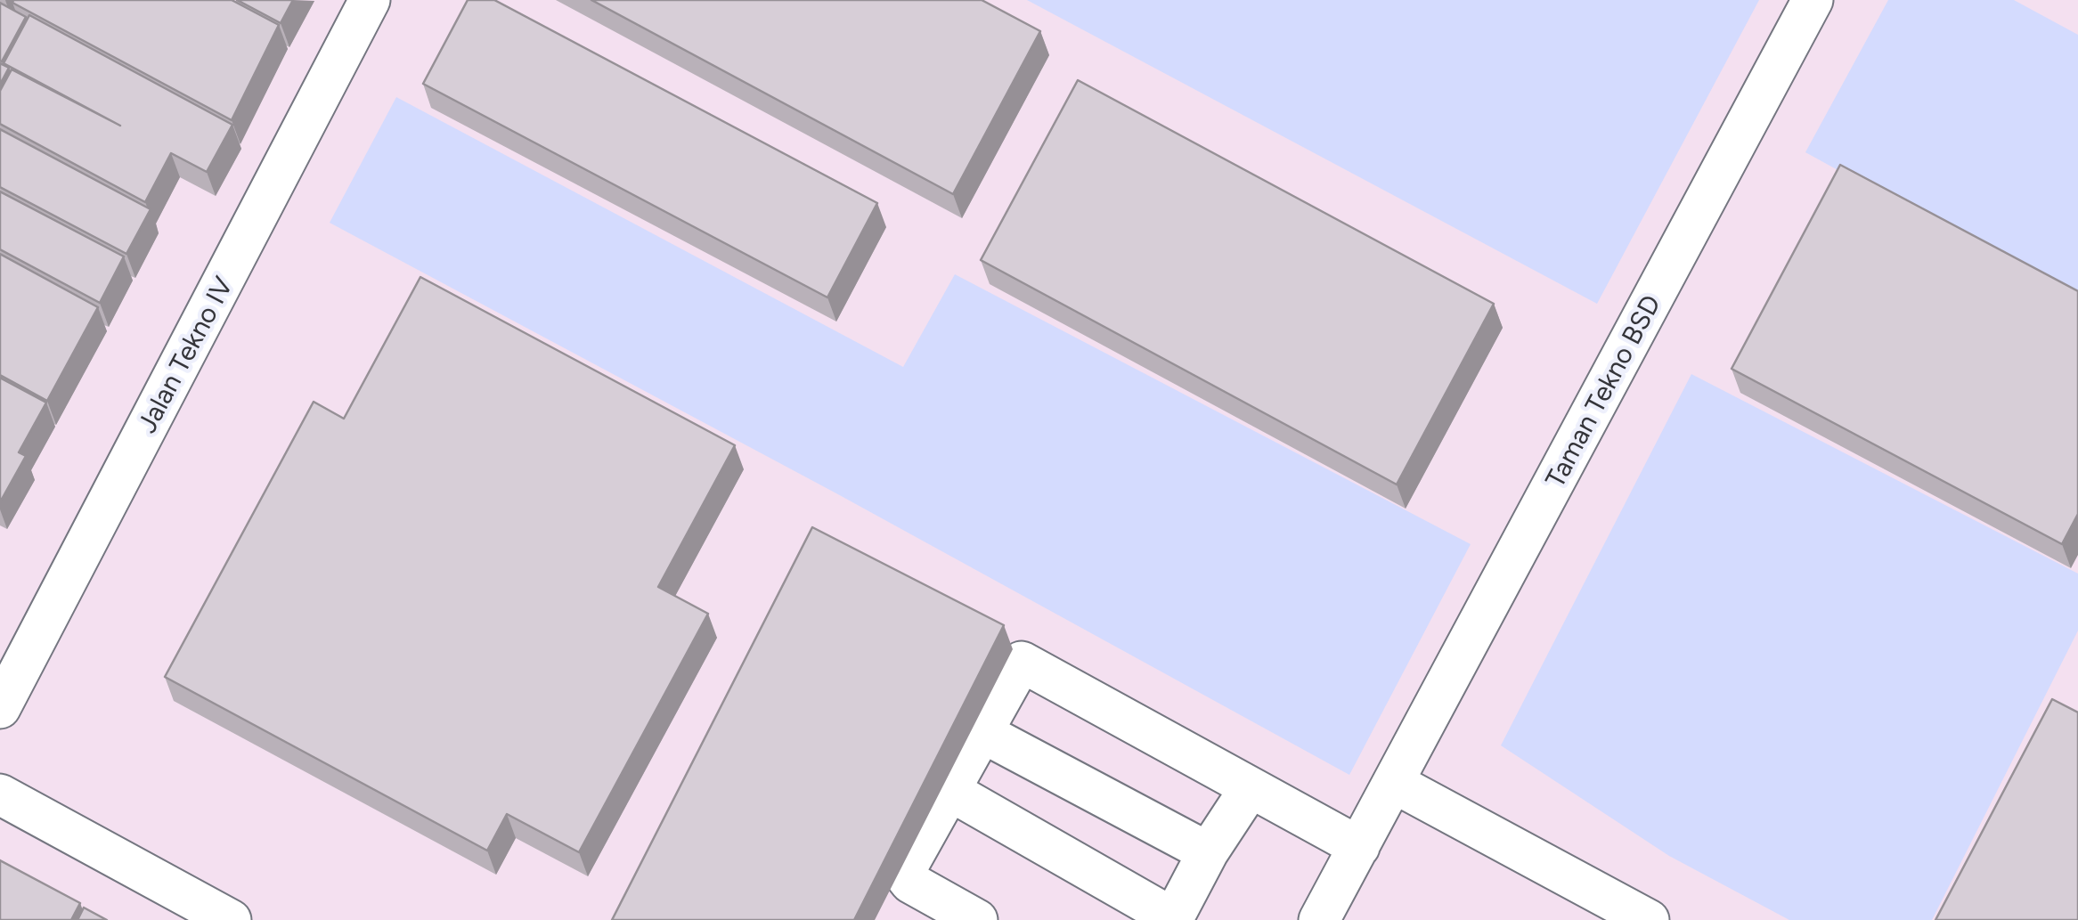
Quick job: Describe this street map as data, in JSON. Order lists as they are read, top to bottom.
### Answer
{
  "streets": {
    "lane": ["Jalan Tekno IV", "Taman Tekno BSD"]
  }
}
